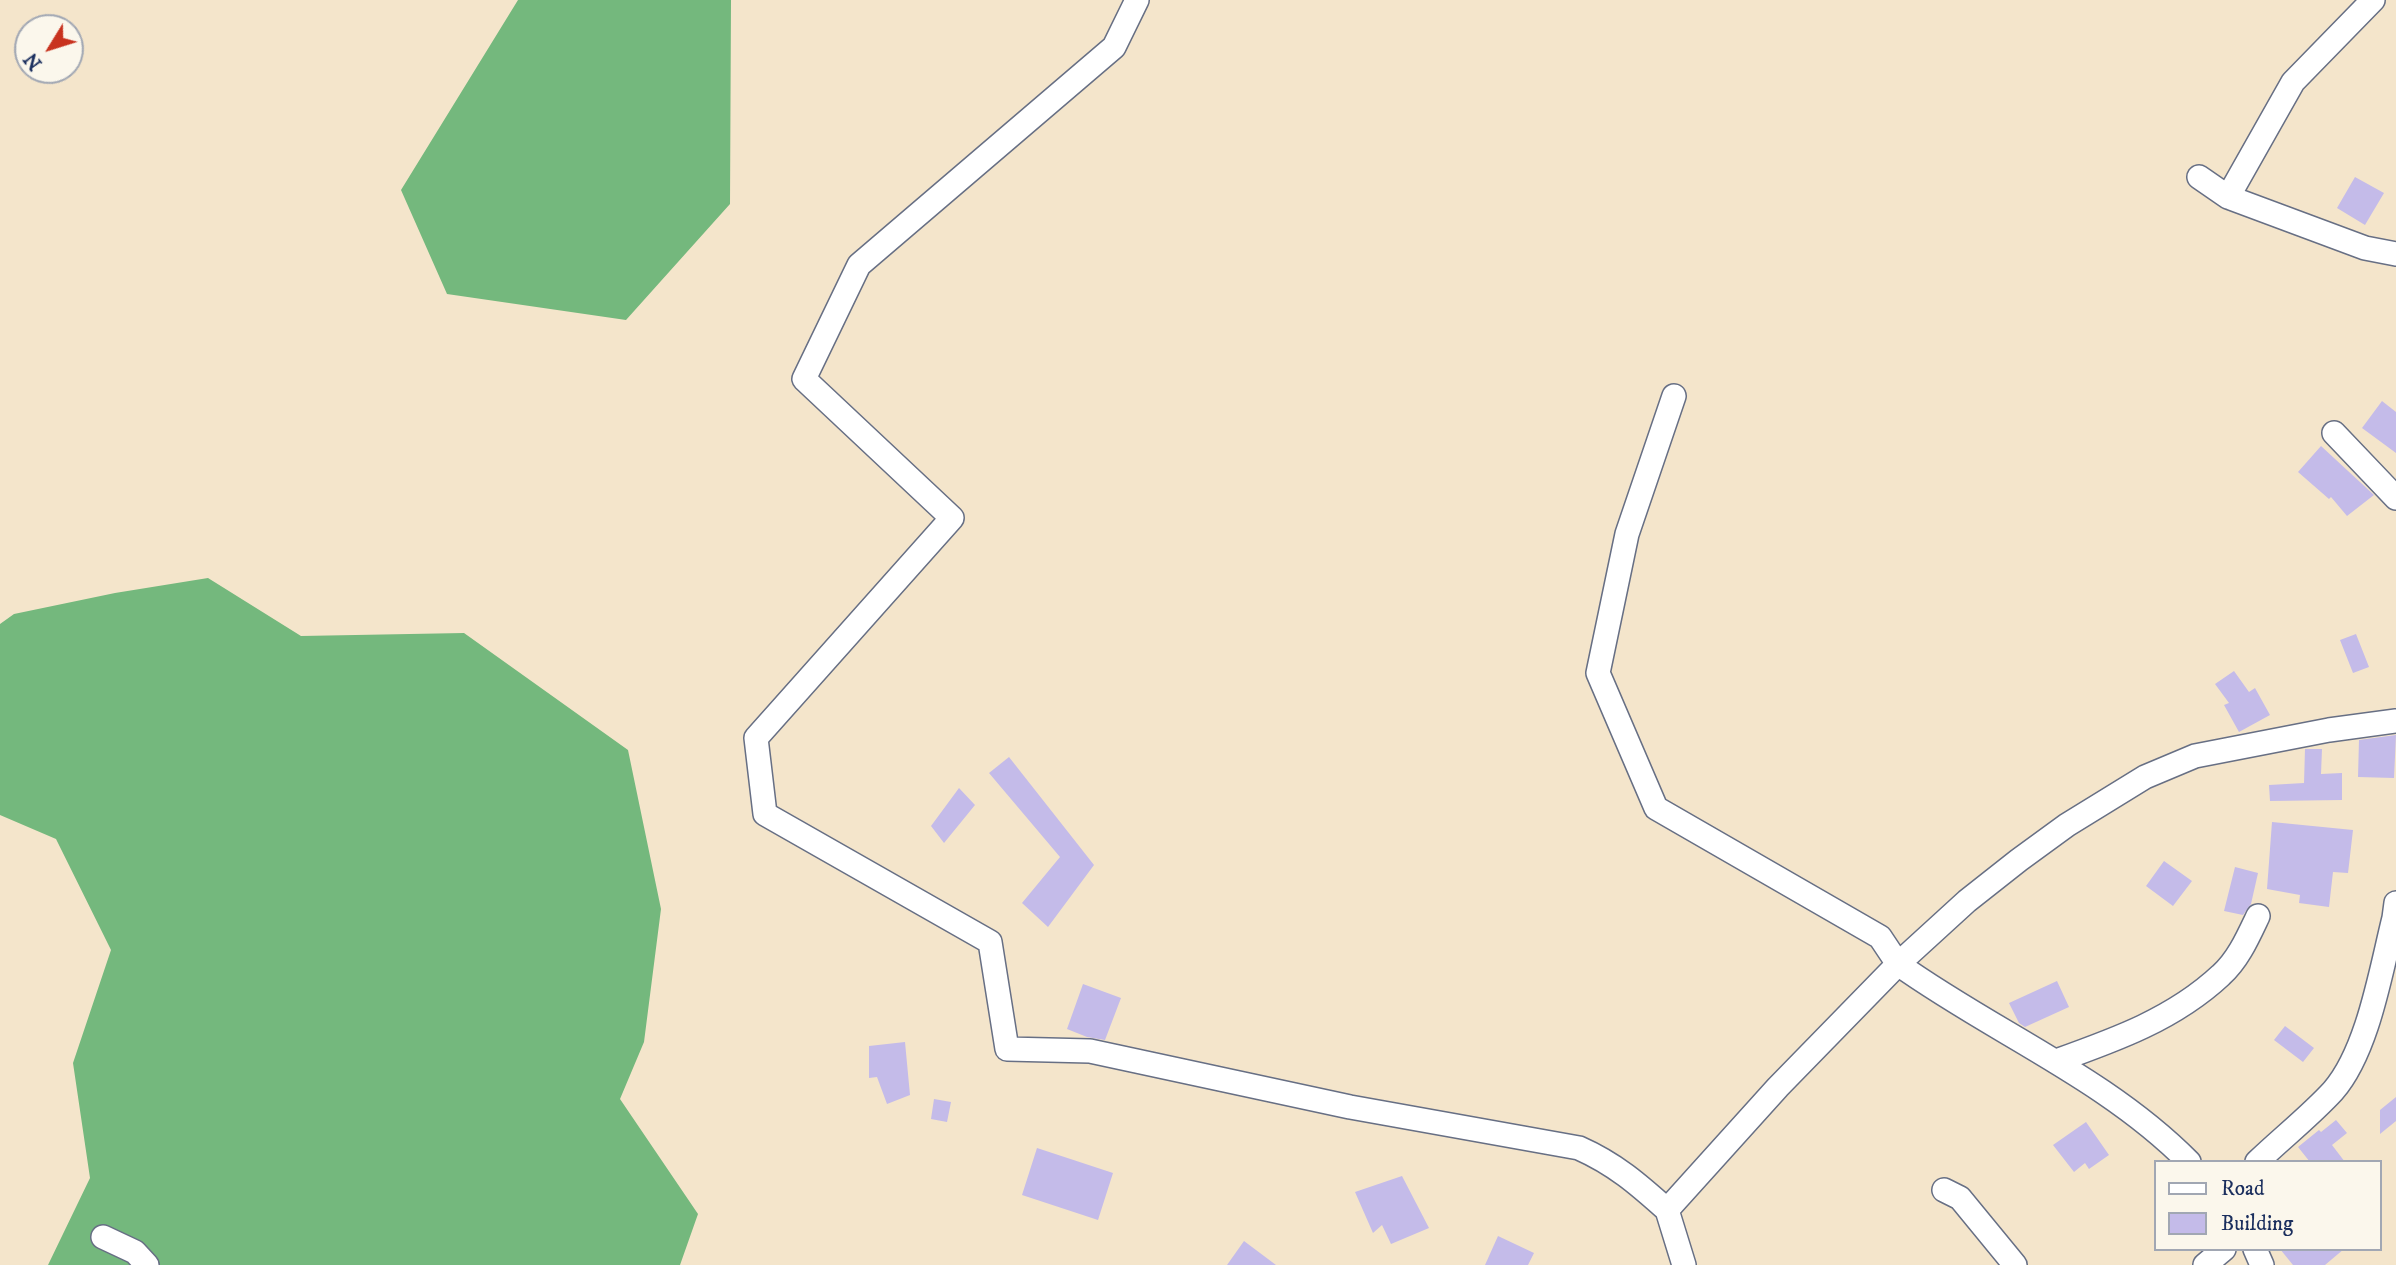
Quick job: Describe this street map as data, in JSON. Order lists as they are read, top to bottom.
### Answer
{
  "legend": ["Road", "Building"],
  "north": "bottom left"
}
